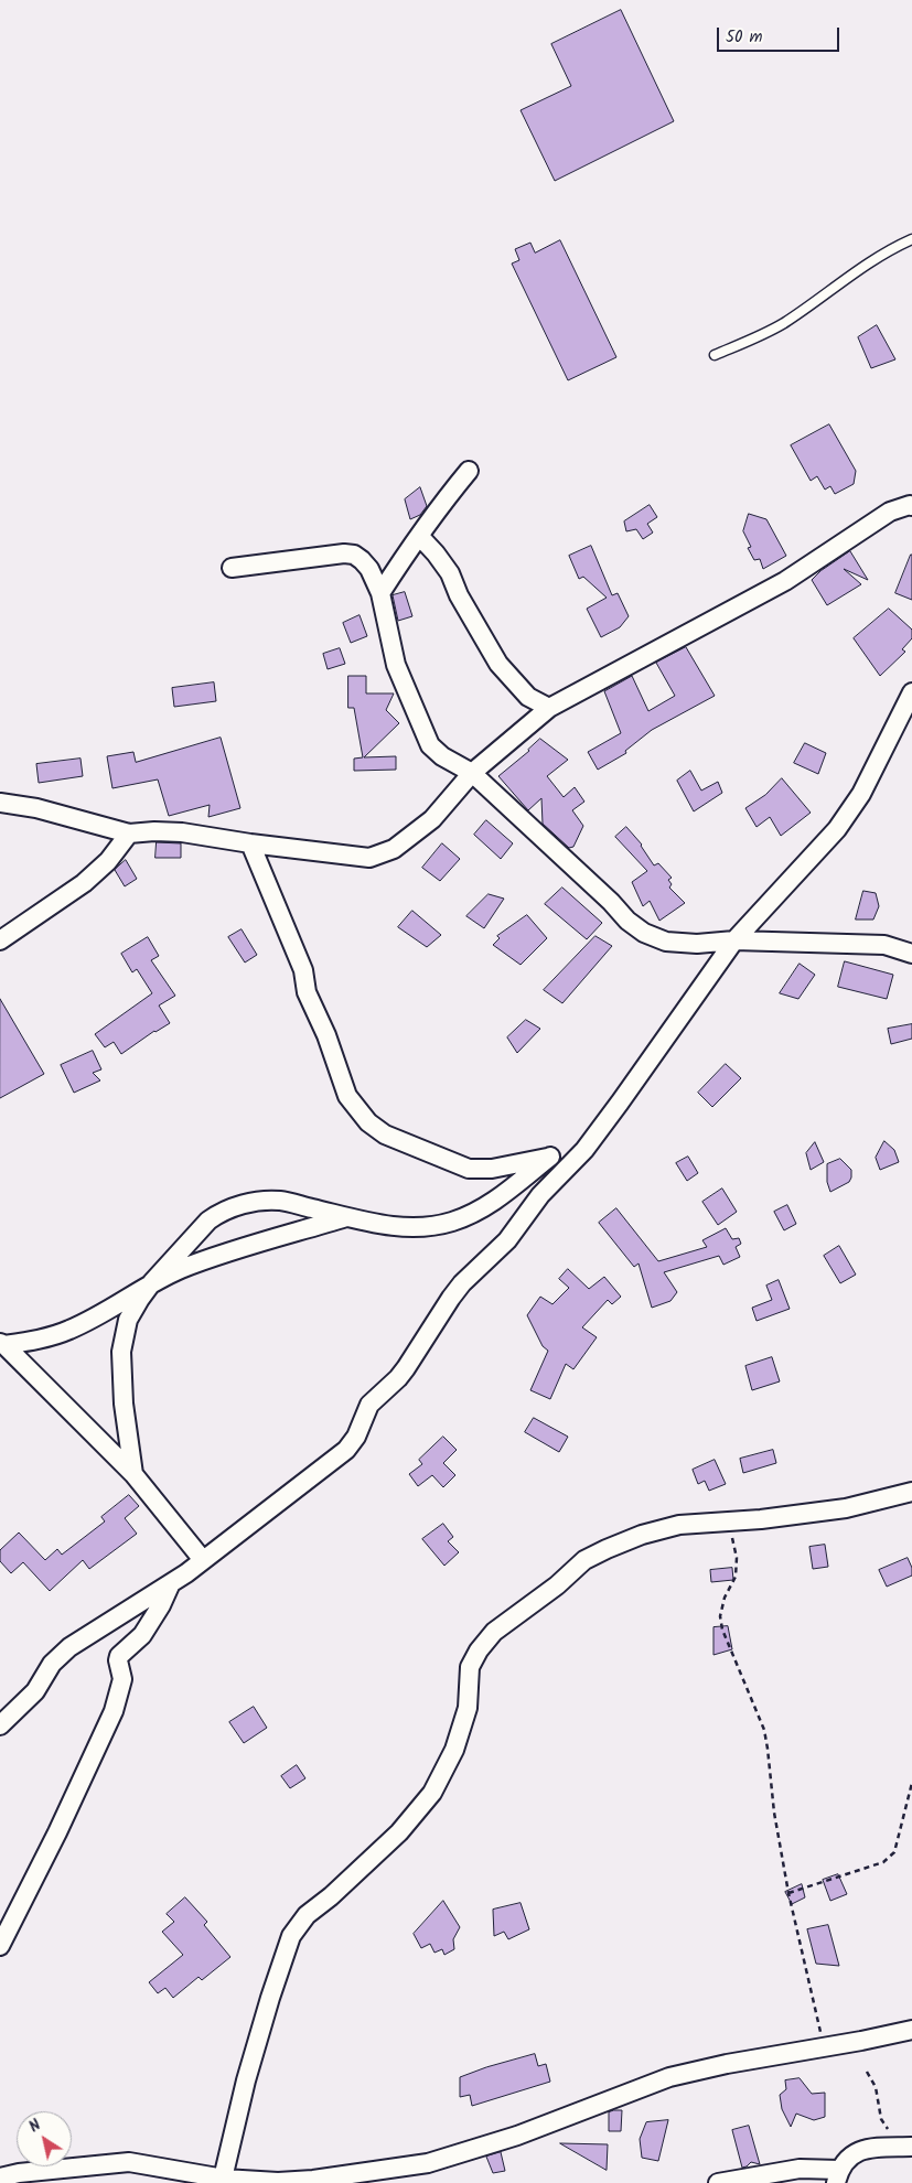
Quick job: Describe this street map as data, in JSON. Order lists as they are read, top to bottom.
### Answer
{
  "scale_bar": "50 m",
  "north": "top left"
}
